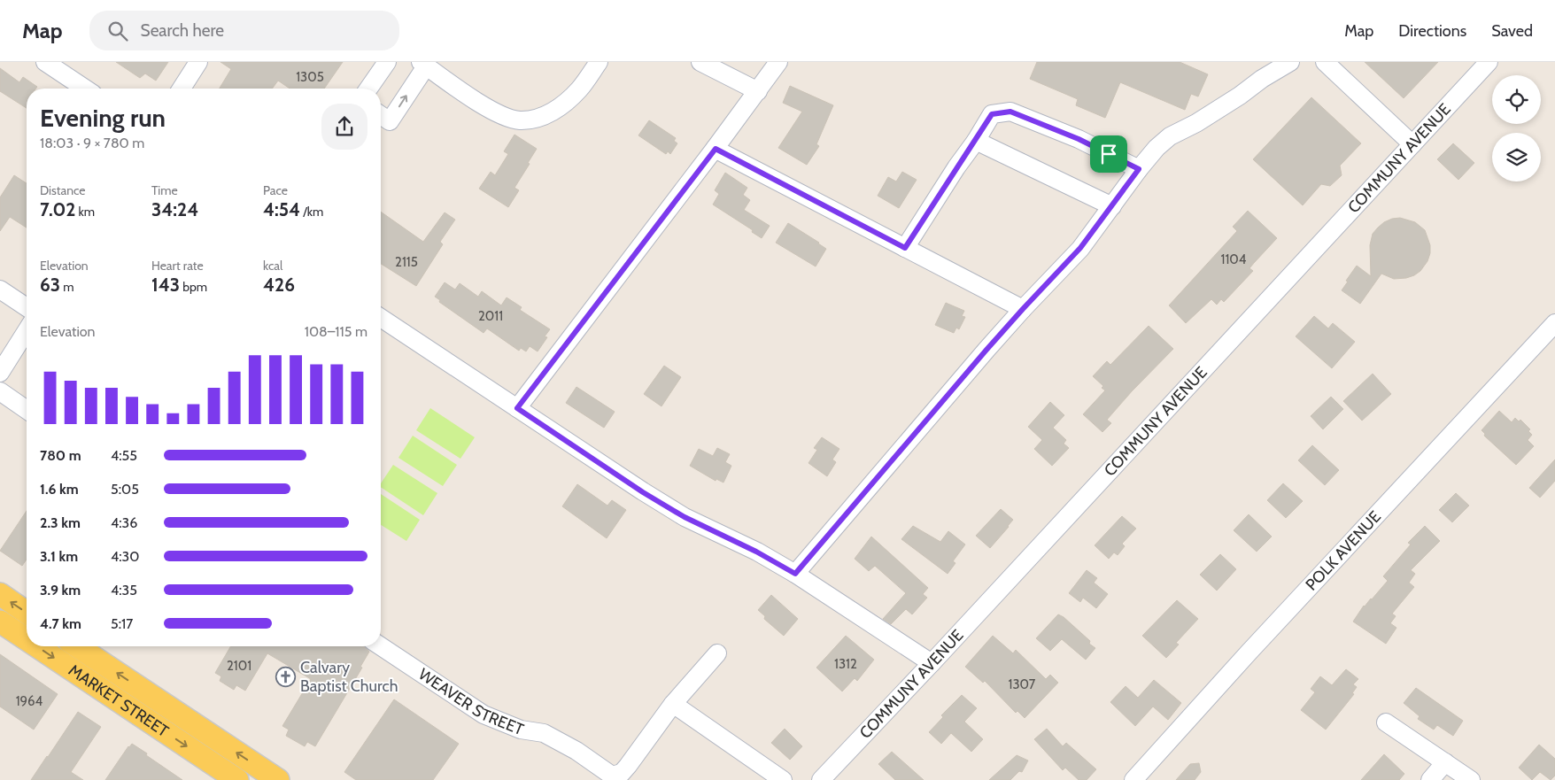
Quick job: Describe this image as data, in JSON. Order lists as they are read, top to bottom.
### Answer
{
  "streets": {
    "main road": ["MARKET STREET"],
    "street": ["COMMUNY AVENUE", "POLK AVENUE", "WEAVER STREET"]
  },
  "places": {
    "church": ["Calvary Baptist Church"]
  },
  "house_numbers": [
    "1305",
    "1104",
    "2115",
    "2011",
    "1312",
    "2101",
    "1307",
    "1964"
  ],
  "page": {
    "header": "Map",
    "search": "Search here",
    "nav": ["Map", "Directions", "Saved"],
    "heading": ["Evening run", "18:03 · 9 × 780 m"],
    "stats": [
      ["Distance", "7.02 km"],
      ["Time", "34:24"],
      ["Pace", "4:54 /km"],
      ["Elevation", "63 m"],
      ["Heart rate", "143 bpm"],
      ["kcal", "426"]
    ],
    "chart": ["Elevation", "108–115 m"],
    "list": [
      {
        "name": "780 m",
        "note": "4:55"
      },
      {
        "name": "1.6 km",
        "note": "5:05"
      },
      {
        "name": "2.3 km",
        "note": "4:36"
      },
      {
        "name": "3.1 km",
        "note": "4:30"
      },
      {
        "name": "3.9 km",
        "note": "4:35"
      },
      {
        "name": "4.7 km",
        "note": "5:17"
      }
    ]
  }
}
